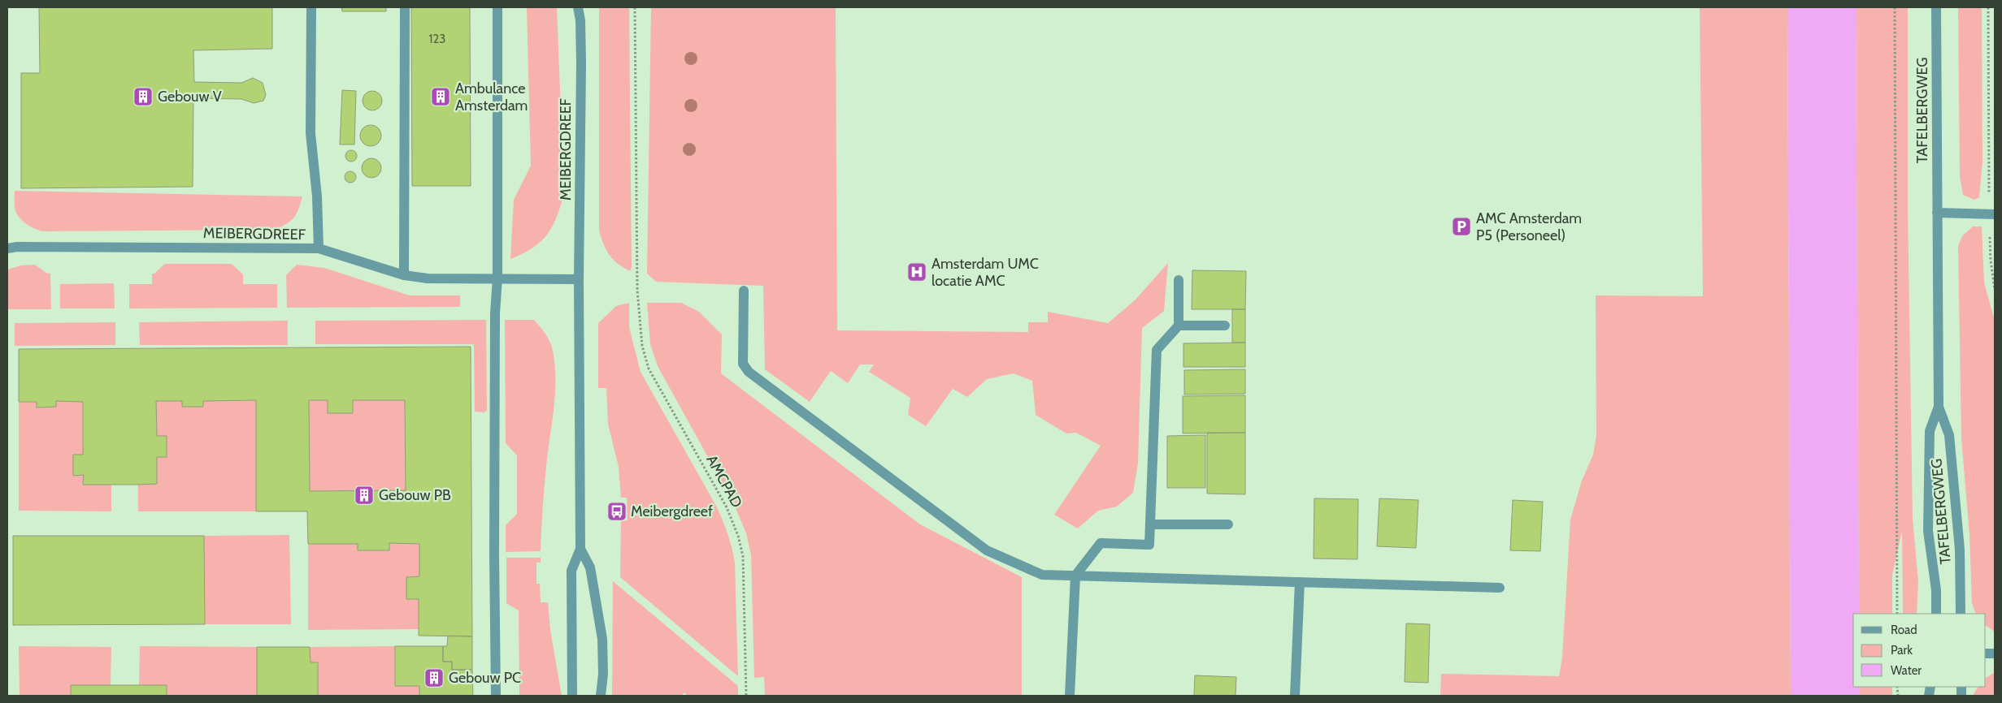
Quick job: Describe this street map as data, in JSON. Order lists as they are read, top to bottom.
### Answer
{
  "streets": {
    "street": ["TAFELBERGWEG", "MEIBERGDREEF"],
    "path": ["AMCPAD"]
  },
  "places": {
    "building": [
      "Gebouw V",
      "Ambulance Amsterdam",
      "Gebouw PB",
      "Gebouw PC"
    ],
    "parking": ["AMC Amsterdam P5 (Personeel)"],
    "hospital": ["Amsterdam UMC locatie AMC"],
    "bus stop": ["Meibergdreef"]
  },
  "house_numbers": ["123"],
  "legend": ["Road", "Park", "Water"]
}
